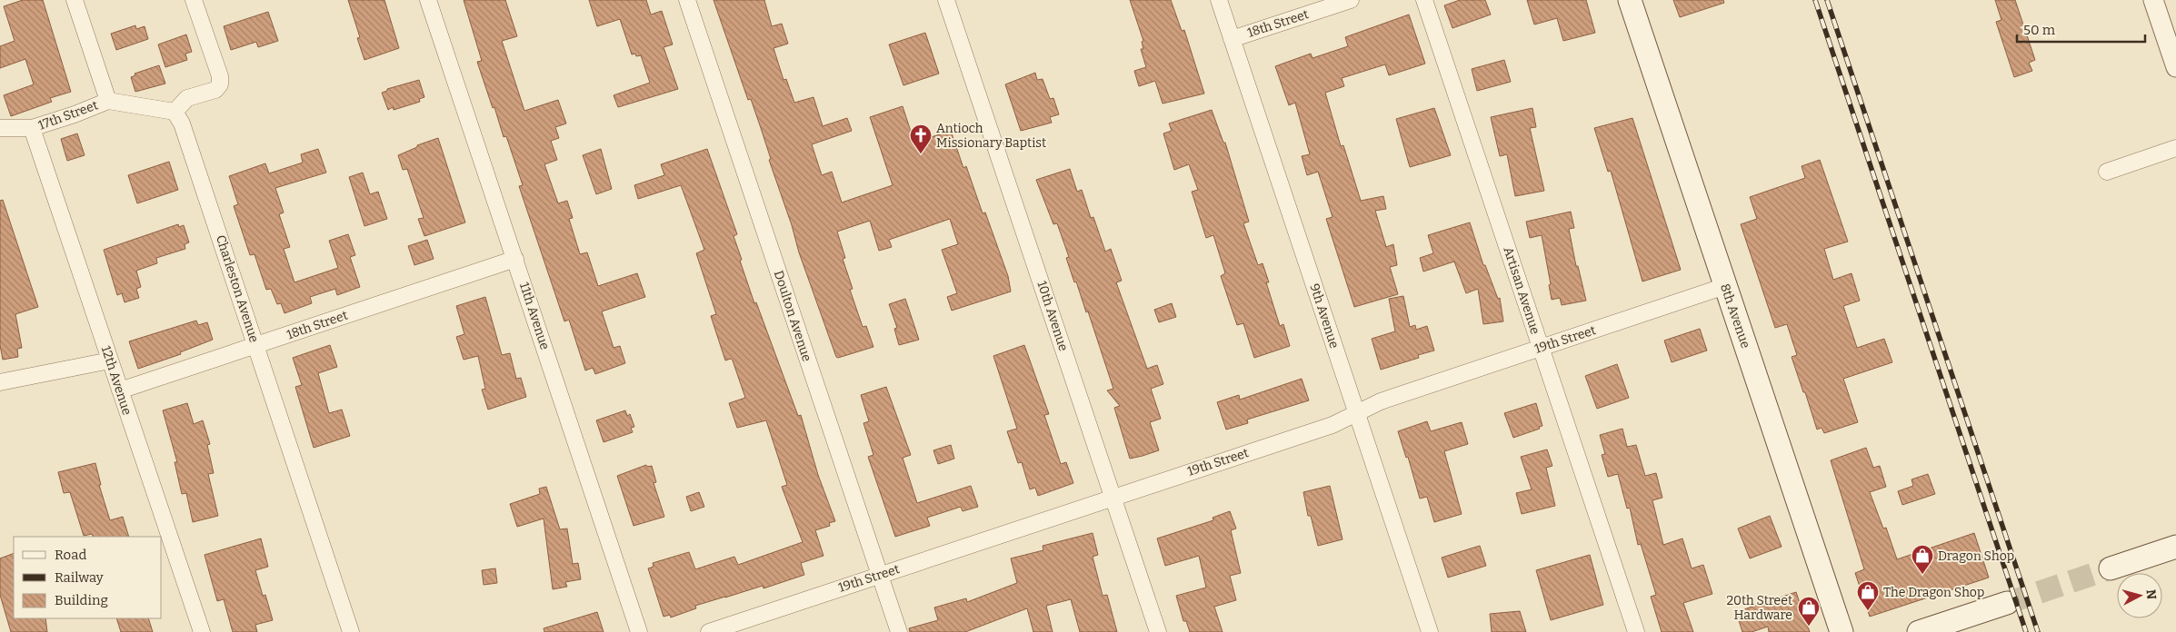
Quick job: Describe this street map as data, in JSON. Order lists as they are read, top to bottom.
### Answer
{
  "streets": {
    "main road": ["8th Avenue"],
    "street": [
      "18th Street",
      "17th Street",
      "Charleston Avenue",
      "Artisan Avenue",
      "11th Avenue",
      "Doulton Avenue",
      "10th Avenue",
      "9th Avenue",
      "19th Street",
      "12th Avenue"
    ]
  },
  "crossings": [
    ["18th Street", "Charleston Avenue"],
    ["18th Street", "11th Avenue"],
    ["18th Street", "9th Avenue"],
    ["18th Street", "12th Avenue"],
    ["17th Street", "12th Avenue"],
    ["Artisan Avenue", "19th Street"],
    ["Doulton Avenue", "19th Street"],
    ["10th Avenue", "19th Street"],
    ["9th Avenue", "19th Street"],
    ["8th Avenue", "19th Street"]
  ],
  "places": {
    "church": ["Antioch Missionary Baptist"],
    "shop": ["Dragon Shop", "The Dragon Shop", "20th Street Hardware"]
  },
  "legend": ["Road", "Railway", "Building"],
  "scale_bar": "50 m",
  "north": "right"
}
